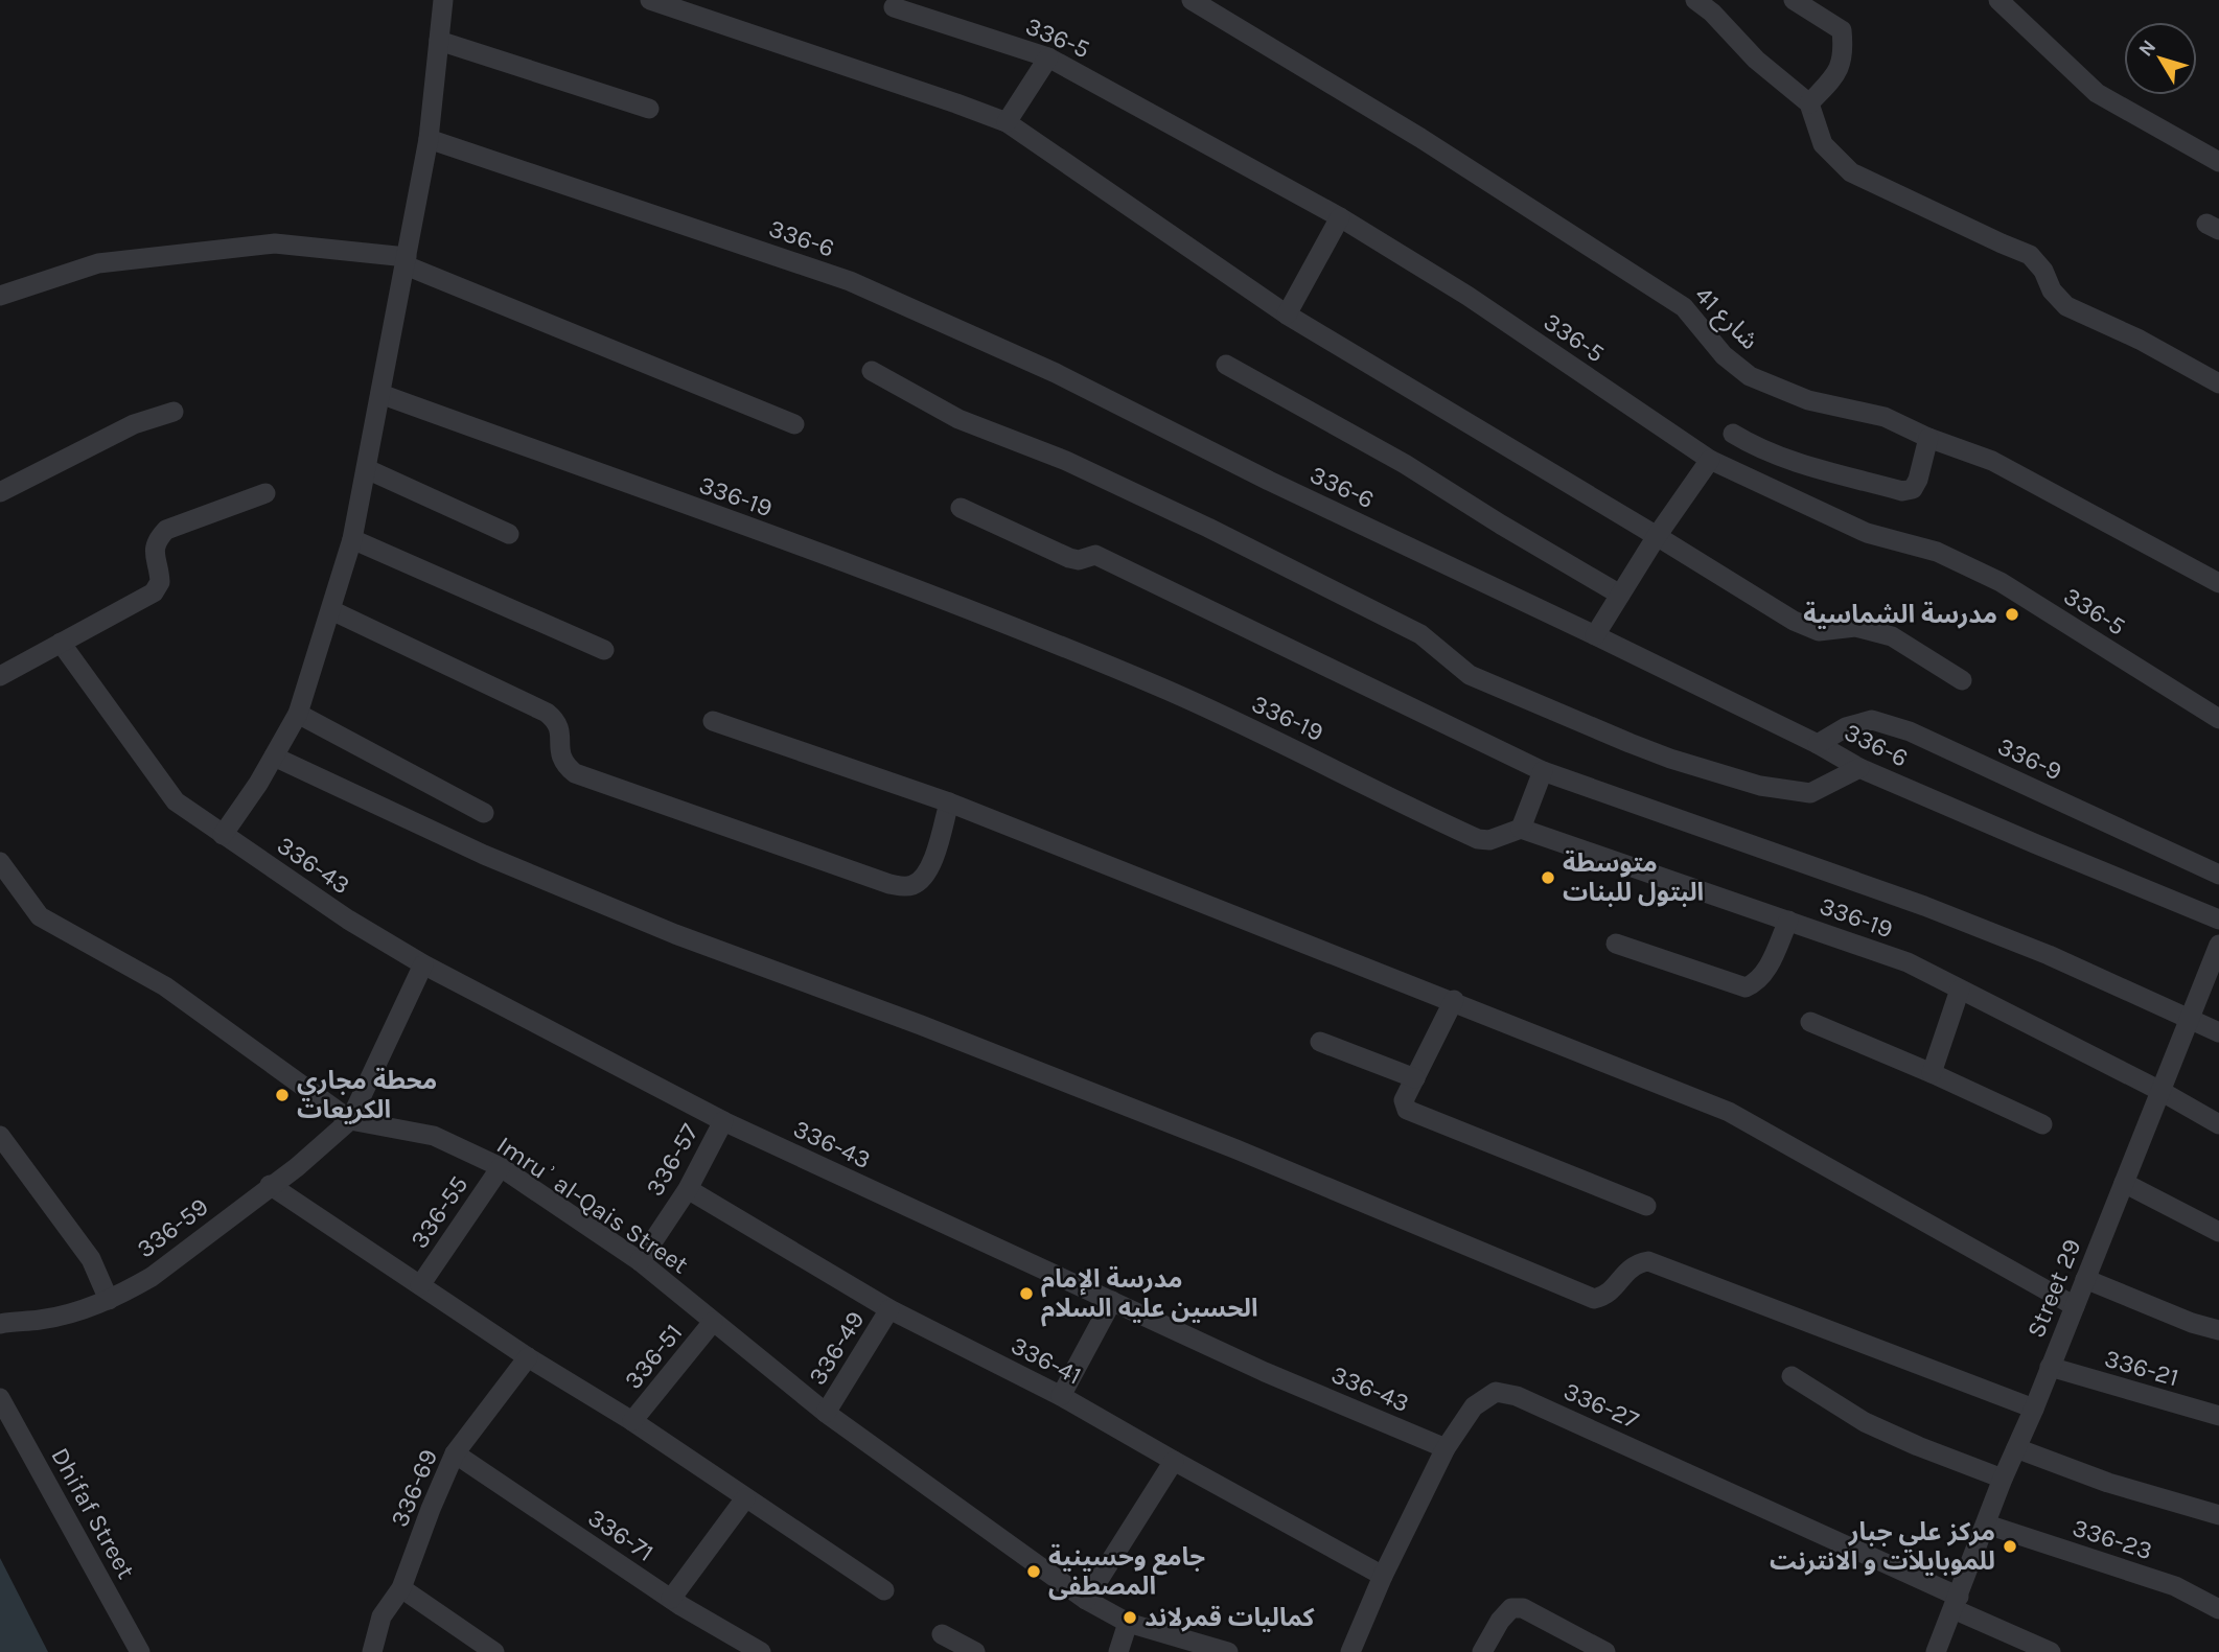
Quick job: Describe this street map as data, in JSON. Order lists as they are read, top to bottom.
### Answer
{
  "streets": {
    "street": [
      "336-5",
      "336-6",
      "شارع 41",
      "336-19",
      "336-9",
      "336-43",
      "336-57",
      "Imruʾ al-Qais Street",
      "336-55",
      "336-59",
      "Street 29",
      "336-49",
      "336-51",
      "336-41",
      "336-21",
      "336-27",
      "336-69",
      "Dhifaf Street",
      "336-71",
      "336-23"
    ]
  },
  "crossings": [
    ["336-6", "336-9"],
    ["336-19", "Street 29"],
    ["336-43", "336-57"],
    ["336-43", "336-27"],
    ["336-57", "Imruʾ al-Qais Street"],
    ["336-57", "336-41"],
    ["Imruʾ al-Qais Street", "336-55"],
    ["Imruʾ al-Qais Street", "336-59"],
    ["Imruʾ al-Qais Street", "336-49"],
    ["Imruʾ al-Qais Street", "336-51"],
    ["Street 29", "336-21"],
    ["Street 29", "336-27"],
    ["Street 29", "336-23"],
    ["336-49", "336-41"],
    ["336-41", "336-27"],
    ["336-69", "336-71"]
  ],
  "places": [
    "مدرسة الشماسية",
    "متوسطة البتول للبنات",
    "محطة مجاري الكريعات",
    "مدرسة الإمام الحسين عليه السلام",
    "مركز علي جبار للموبايلات و الانترنت",
    "جامع وحسينية المصطفى",
    "كماليات قمرلاند"
  ],
  "north": "top left"
}
